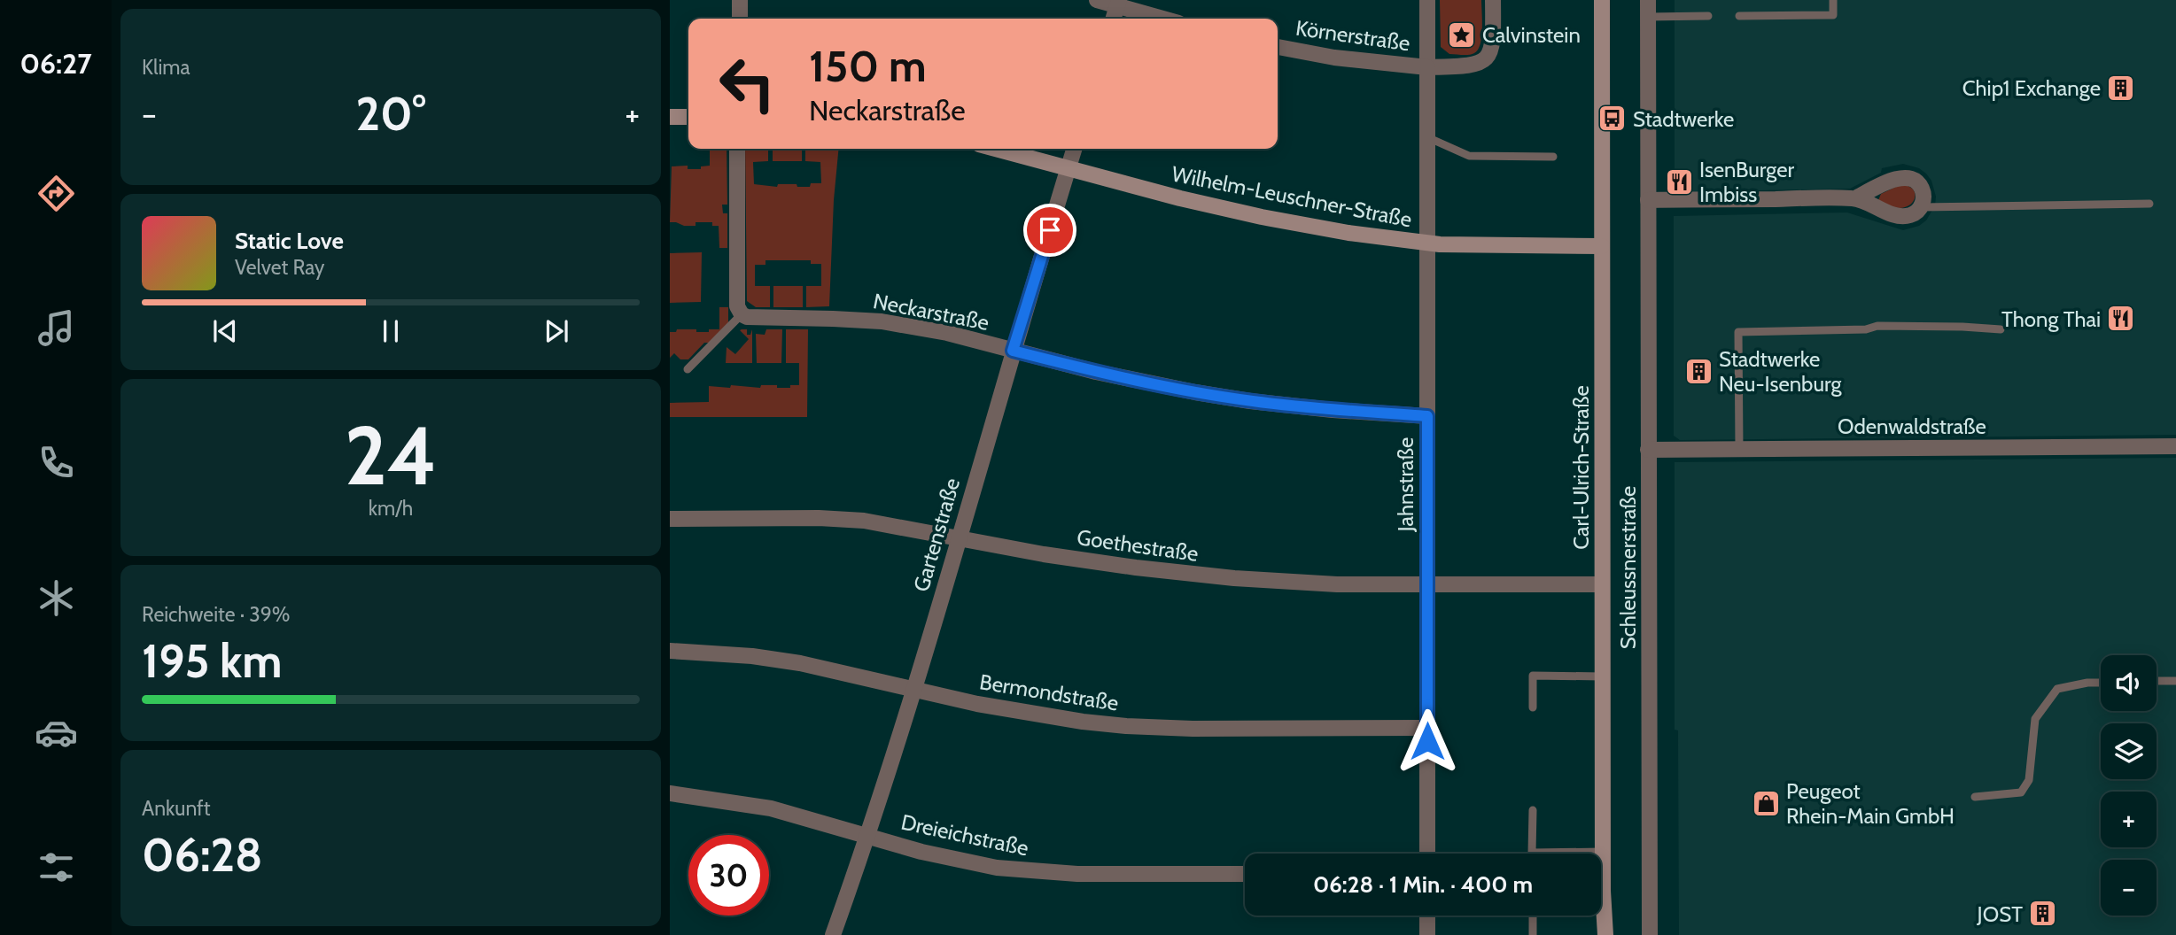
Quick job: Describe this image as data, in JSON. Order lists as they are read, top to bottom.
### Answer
{
  "streets": {
    "main road": ["Wilhelm-Leuschner-Straße", "Carl-Ulrich-Straße"],
    "street": [
      "Körnerstraße",
      "Neckarstraße",
      "Odenwaldstraße",
      "Jahnstraße",
      "Gartenstraße",
      "Goethestraße",
      "Schleussnerstraße",
      "Bermondstraße",
      "Dreieichstraße"
    ]
  },
  "crossings": [
    ["Körnerstraße", "Jahnstraße"],
    ["Wilhelm-Leuschner-Straße", "Carl-Ulrich-Straße"],
    ["Wilhelm-Leuschner-Straße", "Jahnstraße"],
    ["Wilhelm-Leuschner-Straße", "Gartenstraße"],
    ["Neckarstraße", "Jahnstraße"],
    ["Neckarstraße", "Gartenstraße"],
    ["Odenwaldstraße", "Schleussnerstraße"],
    ["Carl-Ulrich-Straße", "Goethestraße"],
    ["Jahnstraße", "Goethestraße"],
    ["Jahnstraße", "Bermondstraße"],
    ["Gartenstraße", "Goethestraße"],
    ["Gartenstraße", "Bermondstraße"],
    ["Gartenstraße", "Dreieichstraße"]
  ],
  "places": {
    "place": ["Calvinstein"],
    "building": ["Chip1 Exchange", "Stadtwerke Neu-Isenburg", "JOST"],
    "bus stop": ["Stadtwerke"],
    "restaurant": ["IsenBurger Imbiss", "Thong Thai"],
    "shop": ["Peugeot Rhein-Main GmbH"]
  },
  "page": {
    "tabs": "06:27",
    "tile": [
      "Klima",
      ["24", "km/h"],
      ["Reichweite · 39%", "195 km"],
      ["Ankunft", "06:28"]
    ],
    "turn": ["150 m", "Neckarstraße"],
    "heat": ["−", "20°", "+"],
    "song": ["Static Love", "Velvet Ray"],
    "map_buttons": ["+", "−"],
    "limit": "30",
    "trip": "06:28 · 1 Min. · 400 m"
  }
}
